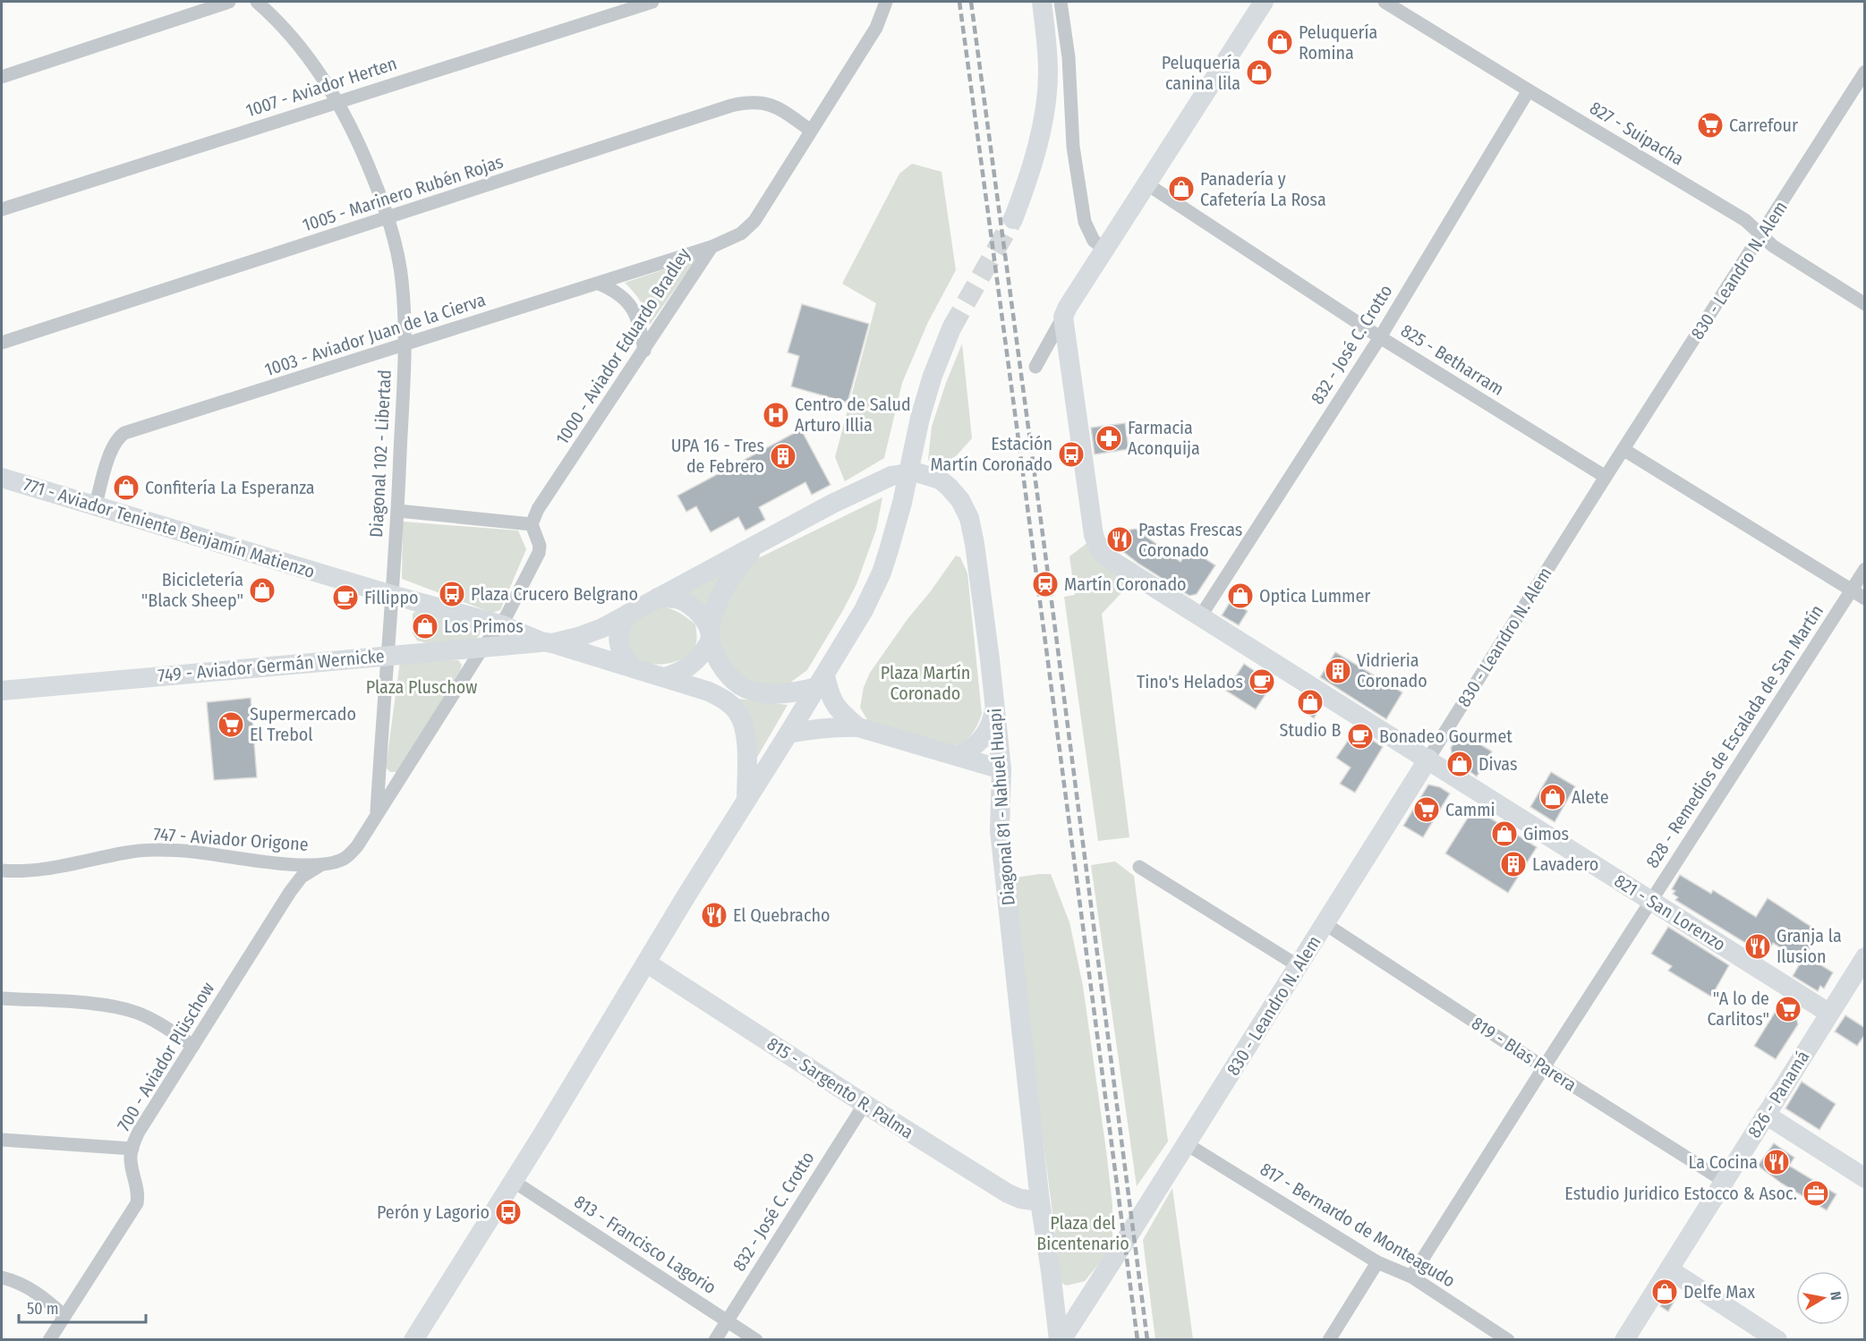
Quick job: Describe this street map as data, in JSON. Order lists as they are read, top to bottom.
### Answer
{
  "streets": {
    "street": [
      "1007 - Aviador Herten",
      "827 - Suipacha",
      "1005 - Marinero Rubén Rojas",
      "830 - Leandro N. Alem",
      "1003 - Aviador Juan de la Cierva",
      "832 - José C. Crotto",
      "1000 - Aviador Eduardo Bradley",
      "825 - Betharram",
      "Diagonal 102 - Libertad",
      "771 - Aviador Teniente Benjamín Matienzo",
      "749 - Aviador Germán Wernicke",
      "828 - Remedios de Escalada de San Martín",
      "Diagonal 81 - Nahuel Huapi",
      "747 - Aviador Origone",
      "821 - San Lorenzo",
      "819 - Blas Parera",
      "700 - Aviador Plüschow",
      "815 - Sargento R. Palma",
      "826 - Panamá",
      "817 - Bernardo de Monteagudo",
      "813 - Francisco Lagorio"
    ]
  },
  "crossings": [
    ["1007 - Aviador Herten", "Diagonal 102 - Libertad"],
    ["827 - Suipacha", "830 - Leandro N. Alem"],
    ["827 - Suipacha", "832 - José C. Crotto"],
    ["1005 - Marinero Rubén Rojas", "1000 - Aviador Eduardo Bradley"],
    ["1005 - Marinero Rubén Rojas", "Diagonal 102 - Libertad"],
    ["830 - Leandro N. Alem", "825 - Betharram"],
    ["830 - Leandro N. Alem", "Diagonal 81 - Nahuel Huapi"],
    ["830 - Leandro N. Alem", "821 - San Lorenzo"],
    ["830 - Leandro N. Alem", "819 - Blas Parera"],
    ["830 - Leandro N. Alem", "817 - Bernardo de Monteagudo"],
    ["1003 - Aviador Juan de la Cierva", "1000 - Aviador Eduardo Bradley"],
    ["1003 - Aviador Juan de la Cierva", "Diagonal 102 - Libertad"],
    ["1003 - Aviador Juan de la Cierva", "771 - Aviador Teniente Benjamín Matienzo"],
    ["832 - José C. Crotto", "825 - Betharram"],
    ["832 - José C. Crotto", "821 - San Lorenzo"],
    ["832 - José C. Crotto", "815 - Sargento R. Palma"],
    ["832 - José C. Crotto", "813 - Francisco Lagorio"],
    ["Diagonal 102 - Libertad", "771 - Aviador Teniente Benjamín Matienzo"],
    ["Diagonal 102 - Libertad", "749 - Aviador Germán Wernicke"],
    ["Diagonal 102 - Libertad", "747 - Aviador Origone"],
    ["771 - Aviador Teniente Benjamín Matienzo", "749 - Aviador Germán Wernicke"],
    ["771 - Aviador Teniente Benjamín Matienzo", "Diagonal 81 - Nahuel Huapi"],
    ["828 - Remedios de Escalada de San Martín", "821 - San Lorenzo"],
    ["828 - Remedios de Escalada de San Martín", "819 - Blas Parera"],
    ["828 - Remedios de Escalada de San Martín", "817 - Bernardo de Monteagudo"],
    ["Diagonal 81 - Nahuel Huapi", "815 - Sargento R. Palma"],
    ["747 - Aviador Origone", "700 - Aviador Plüschow"],
    ["821 - San Lorenzo", "826 - Panamá"],
    ["819 - Blas Parera", "826 - Panamá"]
  ],
  "parks": ["Plaza Martín Coronado", "Plaza Pluschow", "Plaza del Bicentenario"],
  "places": {
    "shop": [
      "Peluquería Romina",
      "Peluquería canina lila",
      "Panadería y Cafetería La Rosa",
      "Confitería La Esperanza",
      "Bicicletería \"Black Sheep\"",
      "Optica Lummer",
      "Los Primos",
      "Studio B",
      "Divas",
      "Alete",
      "Gimos",
      "Delfe Max"
    ],
    "supermarket": [
      "Carrefour",
      "Supermercado El Trebol",
      "Cammi",
      "\"A lo de Carlitos\""
    ],
    "hospital": ["Centro de Salud Arturo Illia"],
    "pharmacy": ["Farmacia Aconquija"],
    "bus stop": ["Estación Martín Coronado", "Plaza Crucero Belgrano", "Perón y Lagorio"],
    "building": ["UPA 16 - Tres de Febrero", "Vidrieria Coronado", "Lavadero"],
    "restaurant": [
      "Pastas Frescas Coronado",
      "El Quebracho",
      "Granja la Ilusion",
      "La Cocina"
    ],
    "station": ["Martín Coronado"],
    "cafe": ["Fillippo", "Tino's Helados", "Bonadeo Gourmet"],
    "office": ["Estudio Juridico Estocco & Asoc."]
  },
  "scale_bar": "50 m",
  "north": "right"
}
